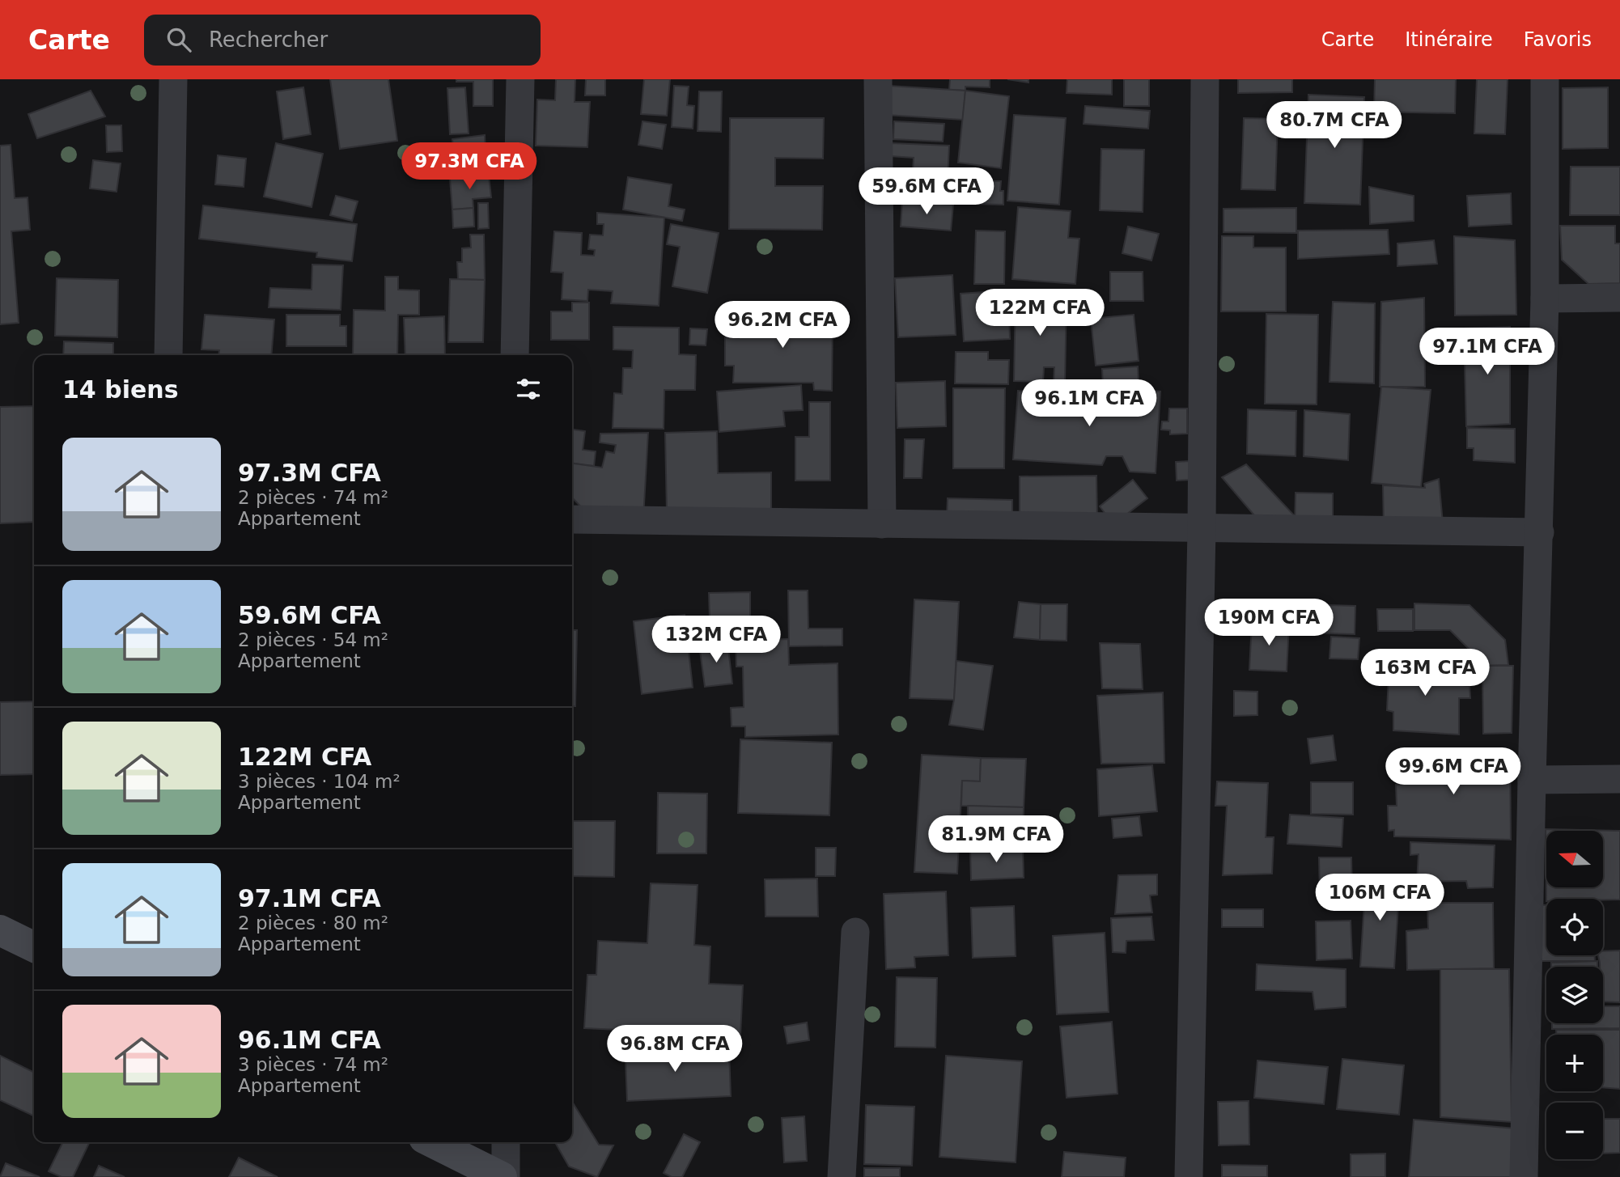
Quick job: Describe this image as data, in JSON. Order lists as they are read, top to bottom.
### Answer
{
  "north": "left",
  "page": {
    "header": "Carte",
    "search": "Rechercher",
    "nav": ["Carte", "Itinéraire", "Favoris"],
    "price": [
      "80.7M CFA",
      "97.3M CFA",
      "59.6M CFA",
      "122M CFA",
      "96.2M CFA",
      "97.1M CFA",
      "96.1M CFA",
      "190M CFA",
      "132M CFA",
      "163M CFA",
      "99.6M CFA",
      "81.9M CFA",
      "106M CFA",
      "96.8M CFA"
    ],
    "heading": "14 biens",
    "list": [
      {
        "name": "97.3M CFA",
        "note": "2 pièces · 74 m² · Appartement"
      },
      {
        "name": "59.6M CFA",
        "note": "2 pièces · 54 m² · Appartement"
      },
      {
        "name": "122M CFA",
        "note": "3 pièces · 104 m² · Appartement"
      },
      {
        "name": "97.1M CFA",
        "note": "2 pièces · 80 m² · Appartement"
      },
      {
        "name": "96.1M CFA",
        "note": "3 pièces · 74 m² · Appartement"
      }
    ],
    "map_buttons": ["+", "−"]
  }
}
